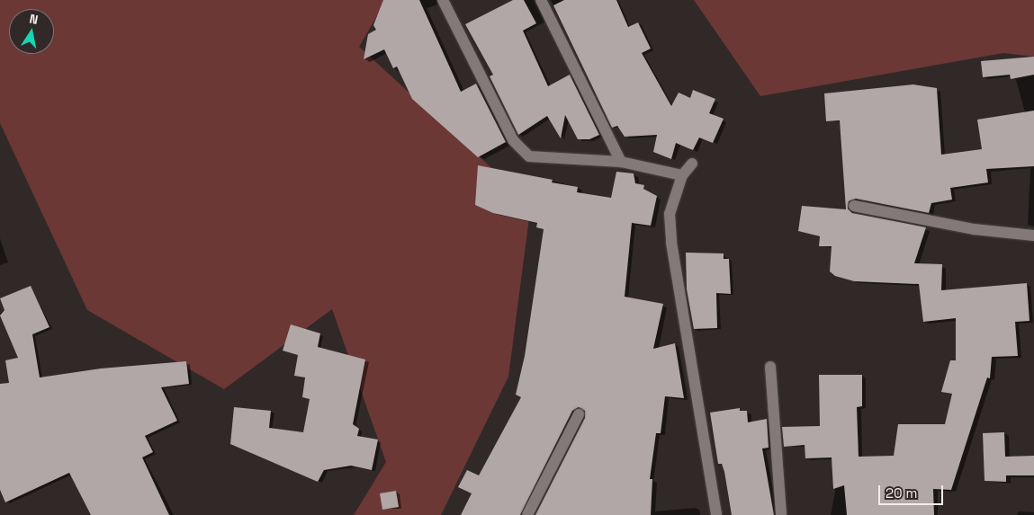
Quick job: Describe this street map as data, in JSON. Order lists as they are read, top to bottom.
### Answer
{
  "scale_bar": "20 m",
  "north": "top"
}
